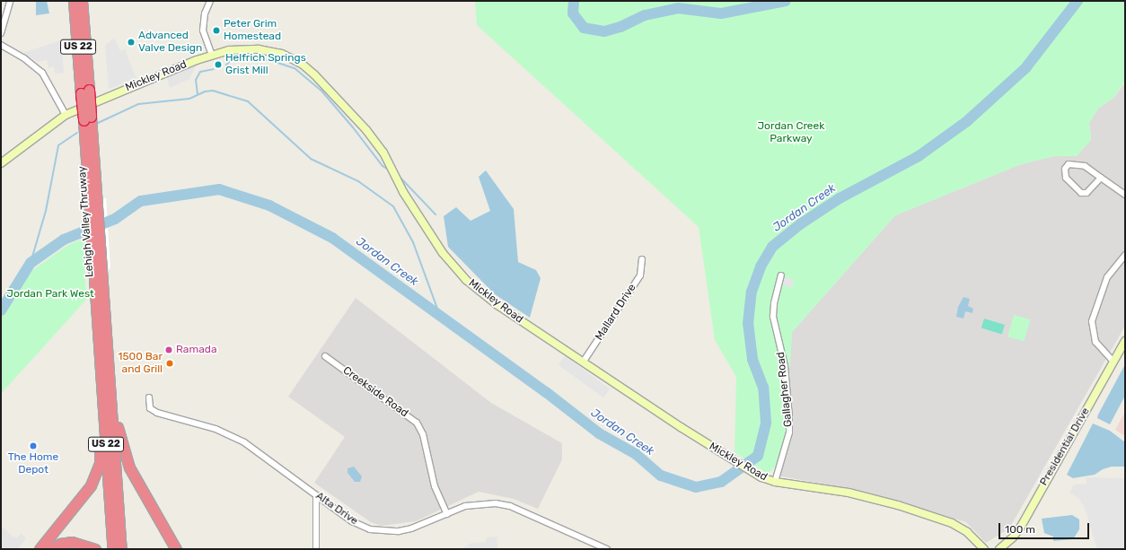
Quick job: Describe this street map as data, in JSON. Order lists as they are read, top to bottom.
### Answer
{
  "streets": {
    "highway": ["US 22", "Lehigh Valley Thruway"],
    "street": [
      "Mickley Road",
      "Mallard Drive",
      "Gallagher Road",
      "Creekside Road",
      "Presidential Drive",
      "Alta Drive"
    ]
  },
  "crossings": [
    ["Mickley Road", "Mallard Drive"],
    ["Mickley Road", "Gallagher Road"],
    ["Creekside Road", "Alta Drive"]
  ],
  "water": ["Jordan Creek"],
  "parks": ["Jordan Creek Parkway", "Jordan Park West"],
  "places": [
    "Peter Grim Homestead",
    "Advanced Valve Design",
    "Helfrich Springs Grist Mill",
    "Ramada",
    "1500 Bar and Grill",
    "The Home Depot"
  ],
  "scale_bar": "100 m"
}
